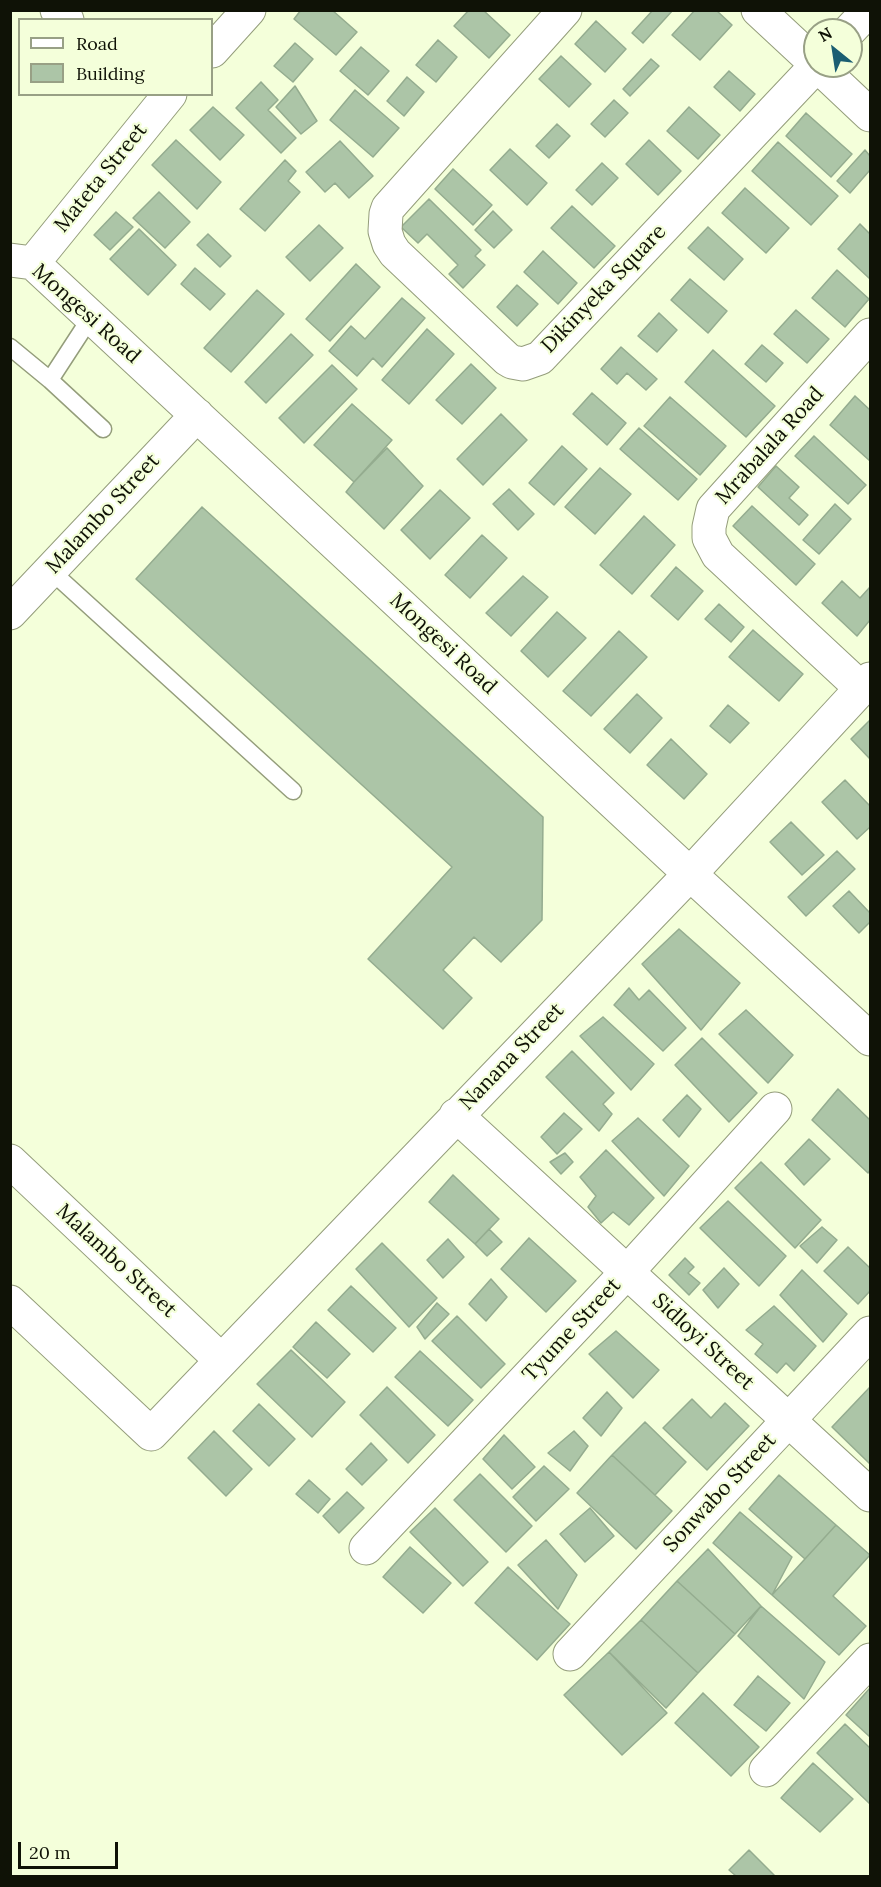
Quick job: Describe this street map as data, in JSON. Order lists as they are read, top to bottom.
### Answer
{
  "streets": {
    "street": [
      "Mateta Street",
      "Dikinyeka Square",
      "Mongesi Road",
      "Mrabalala Road",
      "Malambo Street",
      "Nanana Street",
      "Tyume Street",
      "Sidloyi Street",
      "Sonwabo Street"
    ]
  },
  "crossings": [
    ["Mateta Street", "Mongesi Road"],
    ["Mongesi Road", "Malambo Street"],
    ["Mongesi Road", "Nanana Street"],
    ["Mrabalala Road", "Nanana Street"],
    ["Malambo Street", "Nanana Street"],
    ["Nanana Street", "Sidloyi Street"],
    ["Tyume Street", "Sidloyi Street"],
    ["Sidloyi Street", "Sonwabo Street"]
  ],
  "legend": ["Road", "Building"],
  "scale_bar": "20 m",
  "north": "top left"
}
